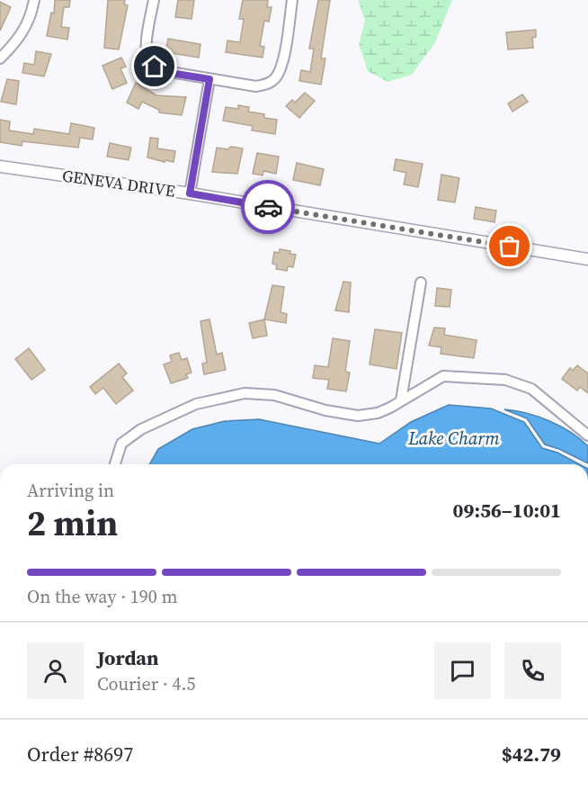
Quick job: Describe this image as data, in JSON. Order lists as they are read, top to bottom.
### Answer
{
  "streets": {
    "main road": ["GENEVA DRIVE"]
  },
  "water": ["Lake Charm"],
  "page": {
    "heading": ["2 min", "Arriving in", "09:56–10:01"],
    "panel": [
      "Jordan",
      "Courier · 4.5",
      "Order #8697",
      "$42.79"
    ],
    "bar": "On the way · 190 m"
  }
}
